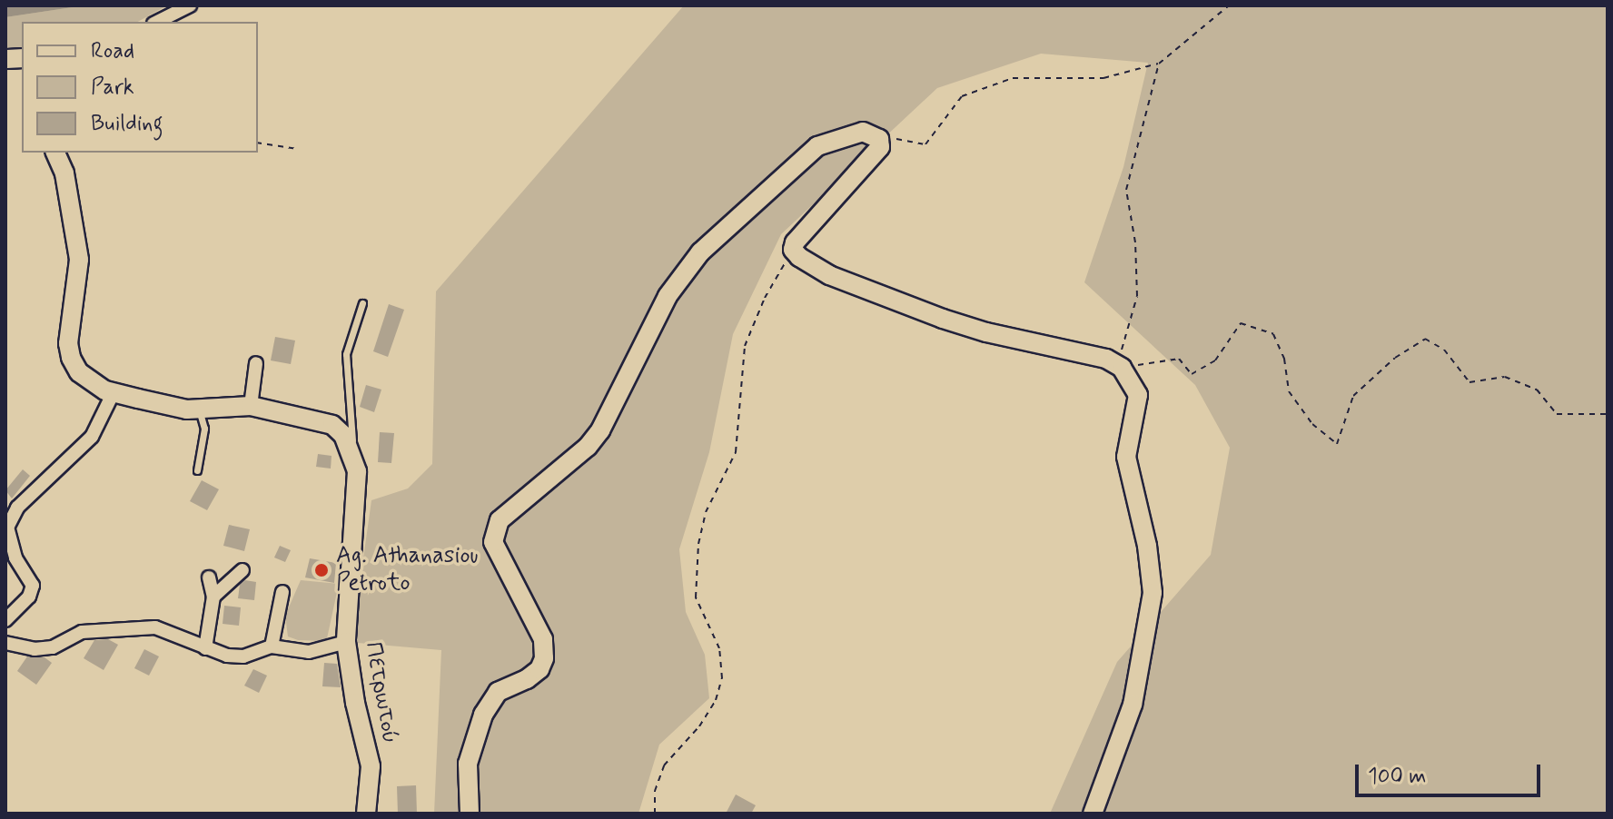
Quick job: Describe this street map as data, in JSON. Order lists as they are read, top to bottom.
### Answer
{
  "streets": {
    "street": ["Πετρωτού"]
  },
  "places": ["Ag. Athanasiou Petroto"],
  "legend": ["Road", "Park", "Building"],
  "scale_bar": "100 m"
}
